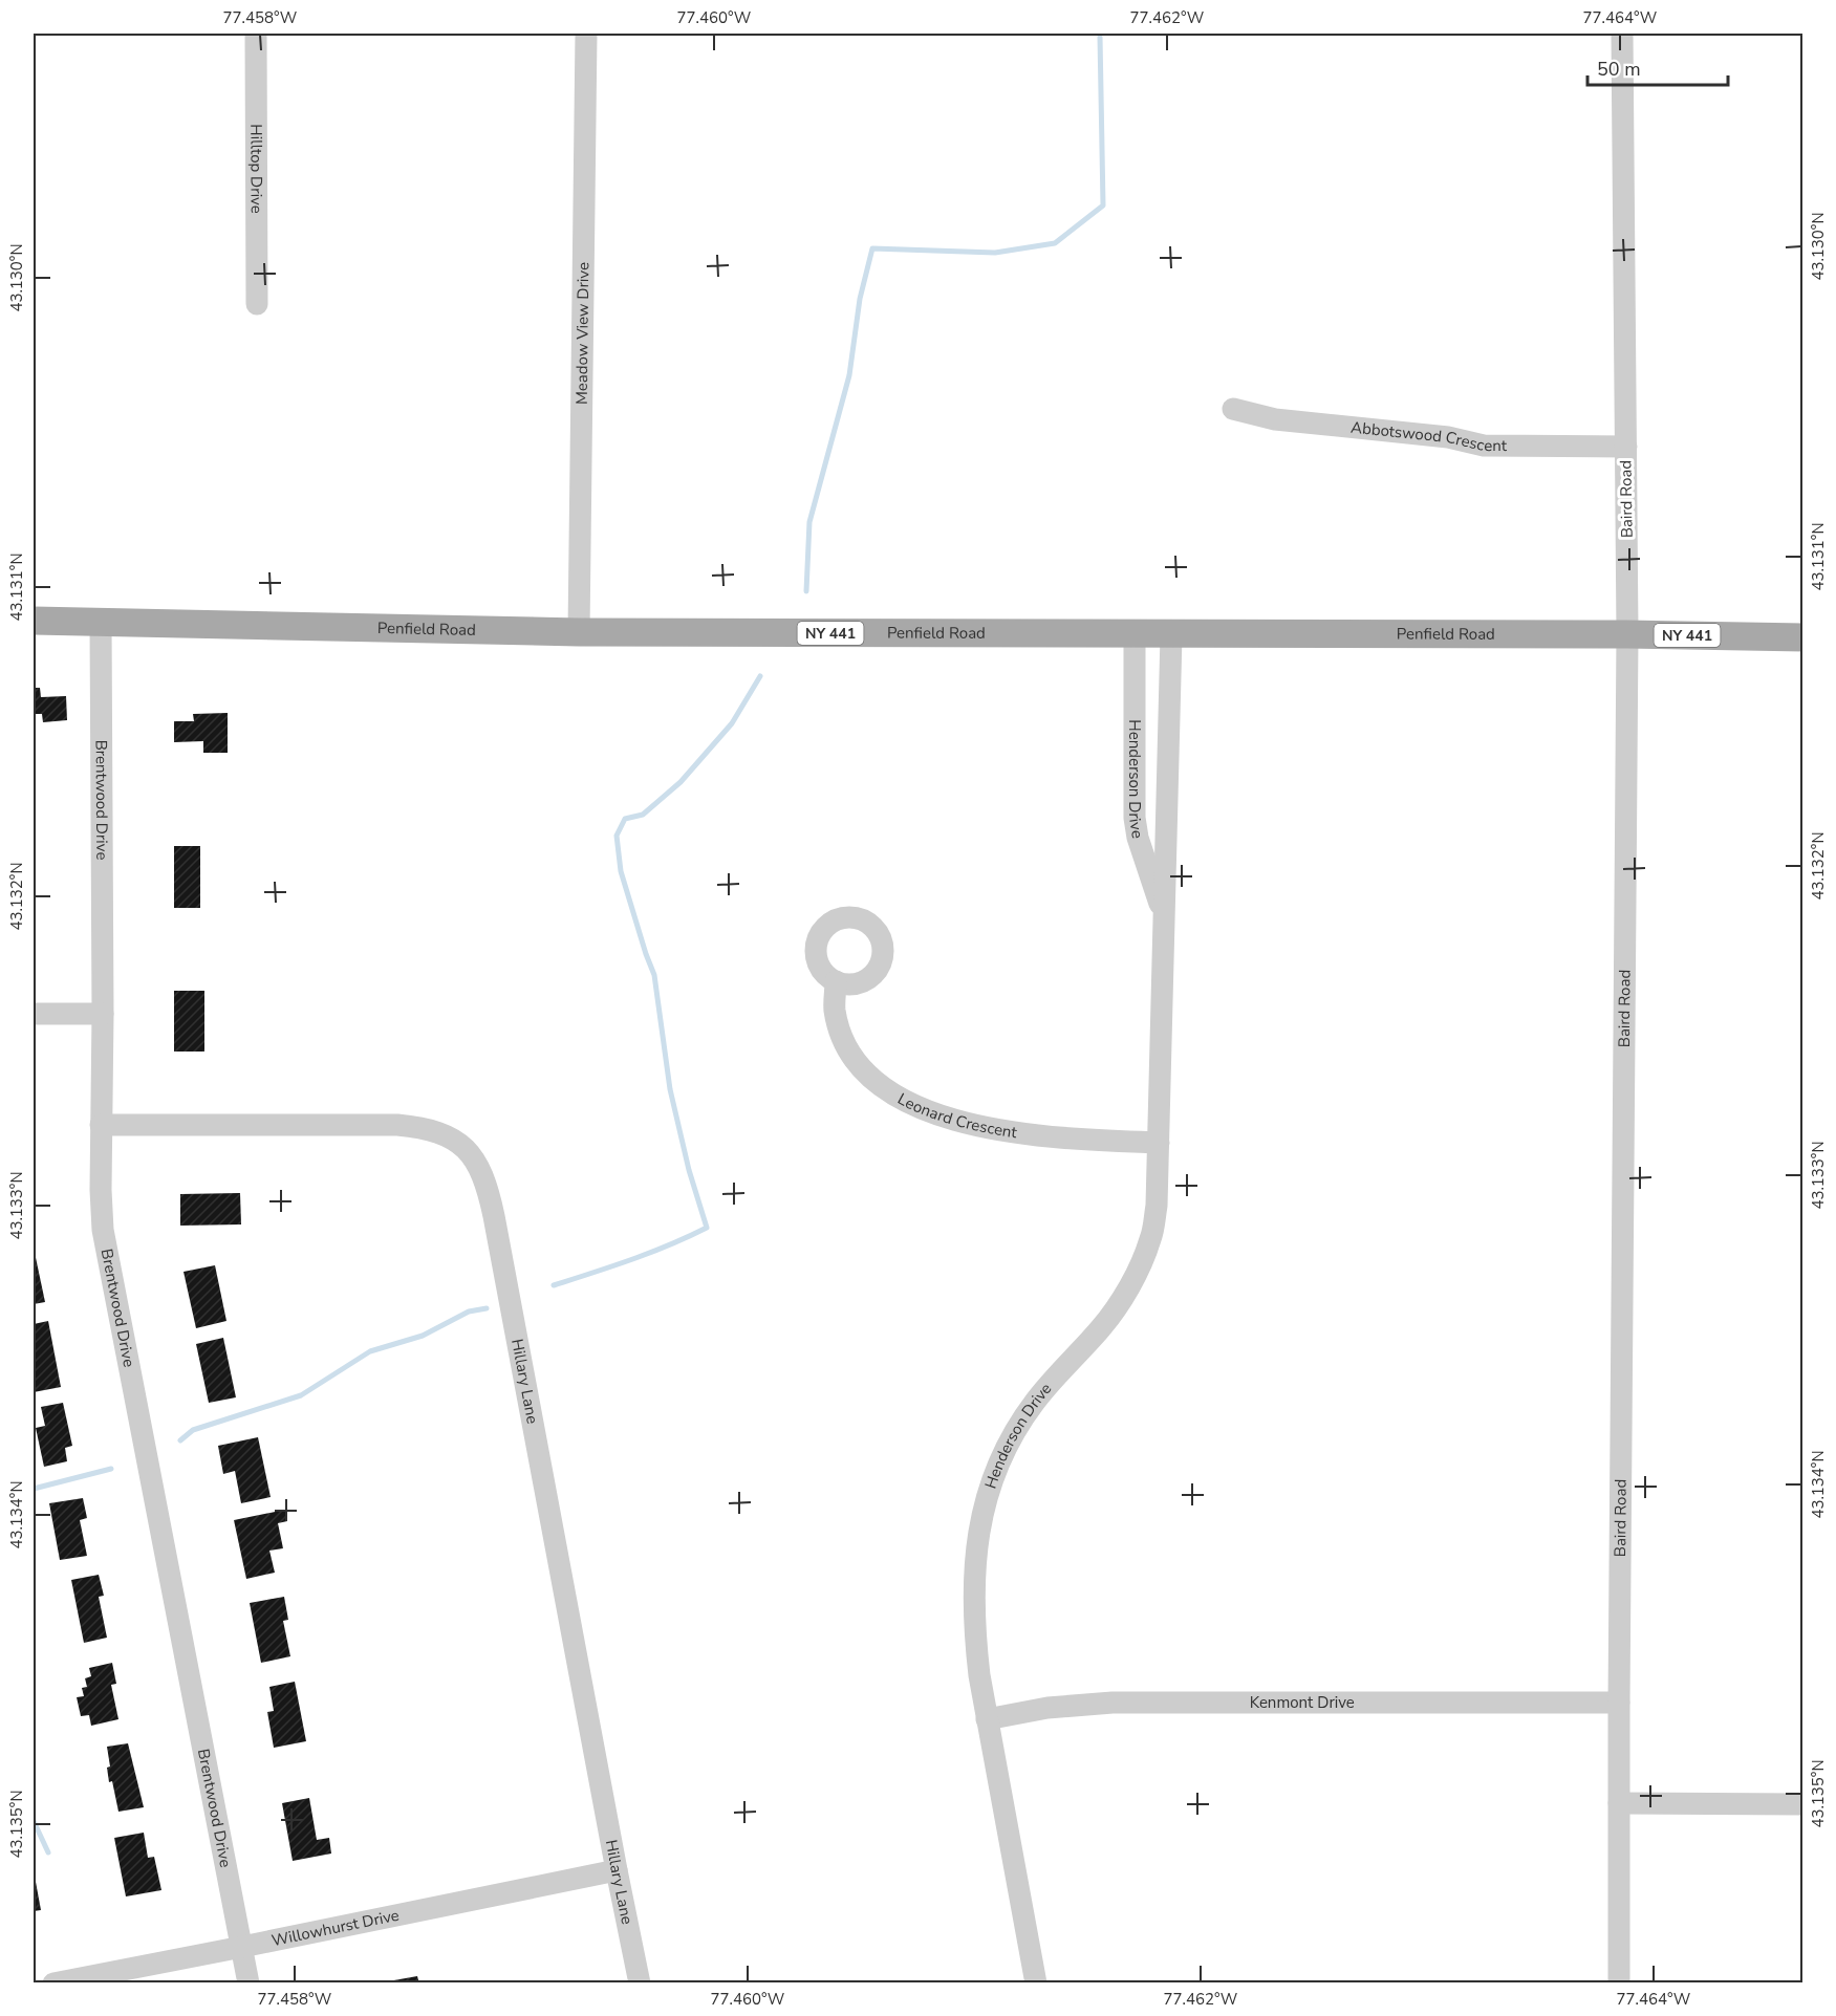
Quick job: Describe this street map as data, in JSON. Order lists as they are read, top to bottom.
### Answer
{
  "streets": {
    "main road": ["Penfield Road", "NY 441"],
    "street": [
      "Hilltop Drive",
      "Meadow View Drive",
      "Abbotswood Crescent",
      "Baird Road",
      "Henderson Drive",
      "Brentwood Drive",
      "Leonard Crescent",
      "Hillary Lane",
      "Kenmont Drive",
      "Willowhurst Drive"
    ]
  },
  "crossings": [
    ["Meadow View Drive", "Penfield Road"],
    ["Abbotswood Crescent", "Baird Road"],
    ["Baird Road", "Penfield Road"],
    ["Baird Road", "Kenmont Drive"],
    ["Penfield Road", "Henderson Drive"],
    ["Penfield Road", "Brentwood Drive"],
    ["Henderson Drive", "Leonard Crescent"],
    ["Henderson Drive", "Kenmont Drive"],
    ["Brentwood Drive", "Hillary Lane"],
    ["Brentwood Drive", "Willowhurst Drive"],
    ["Hillary Lane", "Willowhurst Drive"]
  ],
  "scale_bar": "50 m",
  "coordinates": [
    "77.458°W",
    "77.460°W",
    "77.462°W",
    "77.464°W",
    "43.130°N",
    "43.131°N",
    "43.132°N",
    "43.133°N",
    "43.134°N",
    "43.135°N"
  ]
}
